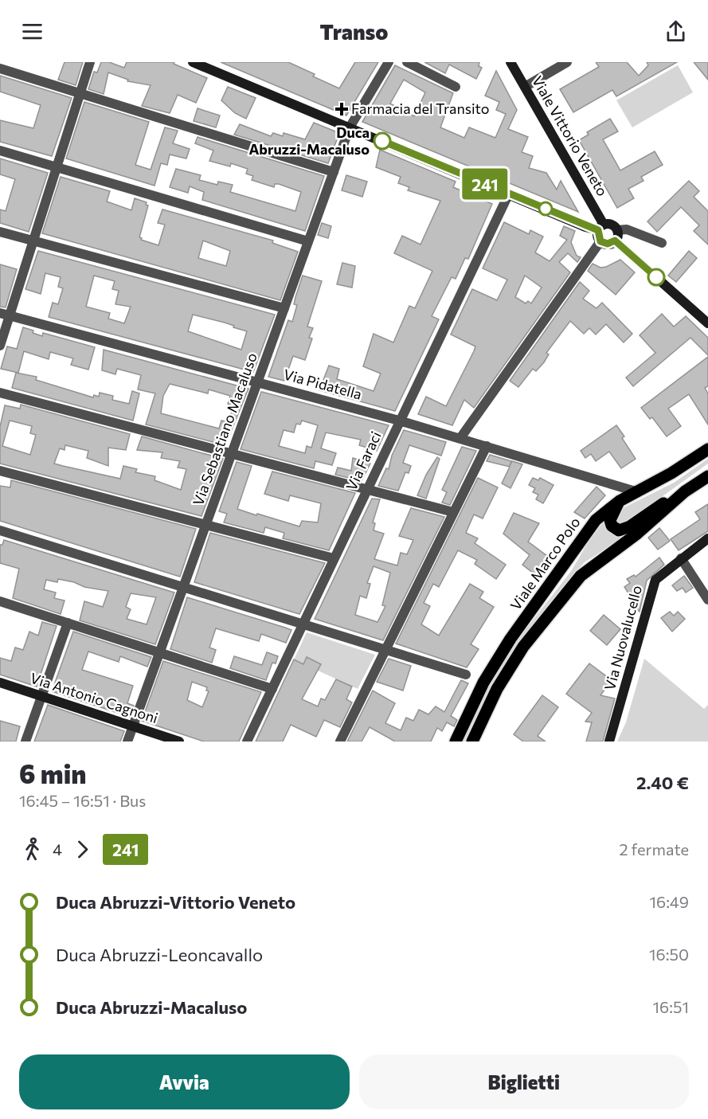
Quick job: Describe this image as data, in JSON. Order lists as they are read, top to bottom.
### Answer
{
  "streets": {
    "main road": [
      "Viale Vittorio Veneto",
      "Viale Marco Polo",
      "Via Nuovalucello",
      "Via Antonio Cagnoni"
    ],
    "street": ["Via Pidatella", "Via Sebastiano Macaluso", "Via Faraci"]
  },
  "crossings": [
    ["Via Pidatella", "Via Sebastiano Macaluso"],
    ["Via Pidatella", "Via Faraci"],
    ["Via Pidatella", "Viale Marco Polo"],
    ["Via Sebastiano Macaluso", "Via Antonio Cagnoni"]
  ],
  "places": {
    "health": ["Farmacia del Transito"],
    "other": ["Duca Abruzzi-Macaluso"]
  },
  "lines": ["bus line 241"],
  "page": {
    "header": "Transo",
    "on_map": "241",
    "heading": ["6 min", "16:45 – 16:51 · Bus", "2.40 €"],
    "legs": ["4", "241", "2 fermate"],
    "list": [
      {
        "name": "Duca Abruzzi-Vittorio Veneto",
        "value": "16:49"
      },
      {
        "name": "Duca Abruzzi-Leoncavallo",
        "value": "16:50"
      },
      {
        "name": "Duca Abruzzi-Macaluso",
        "value": "16:51"
      }
    ],
    "buttons": ["Avvia", "Biglietti"]
  }
}
